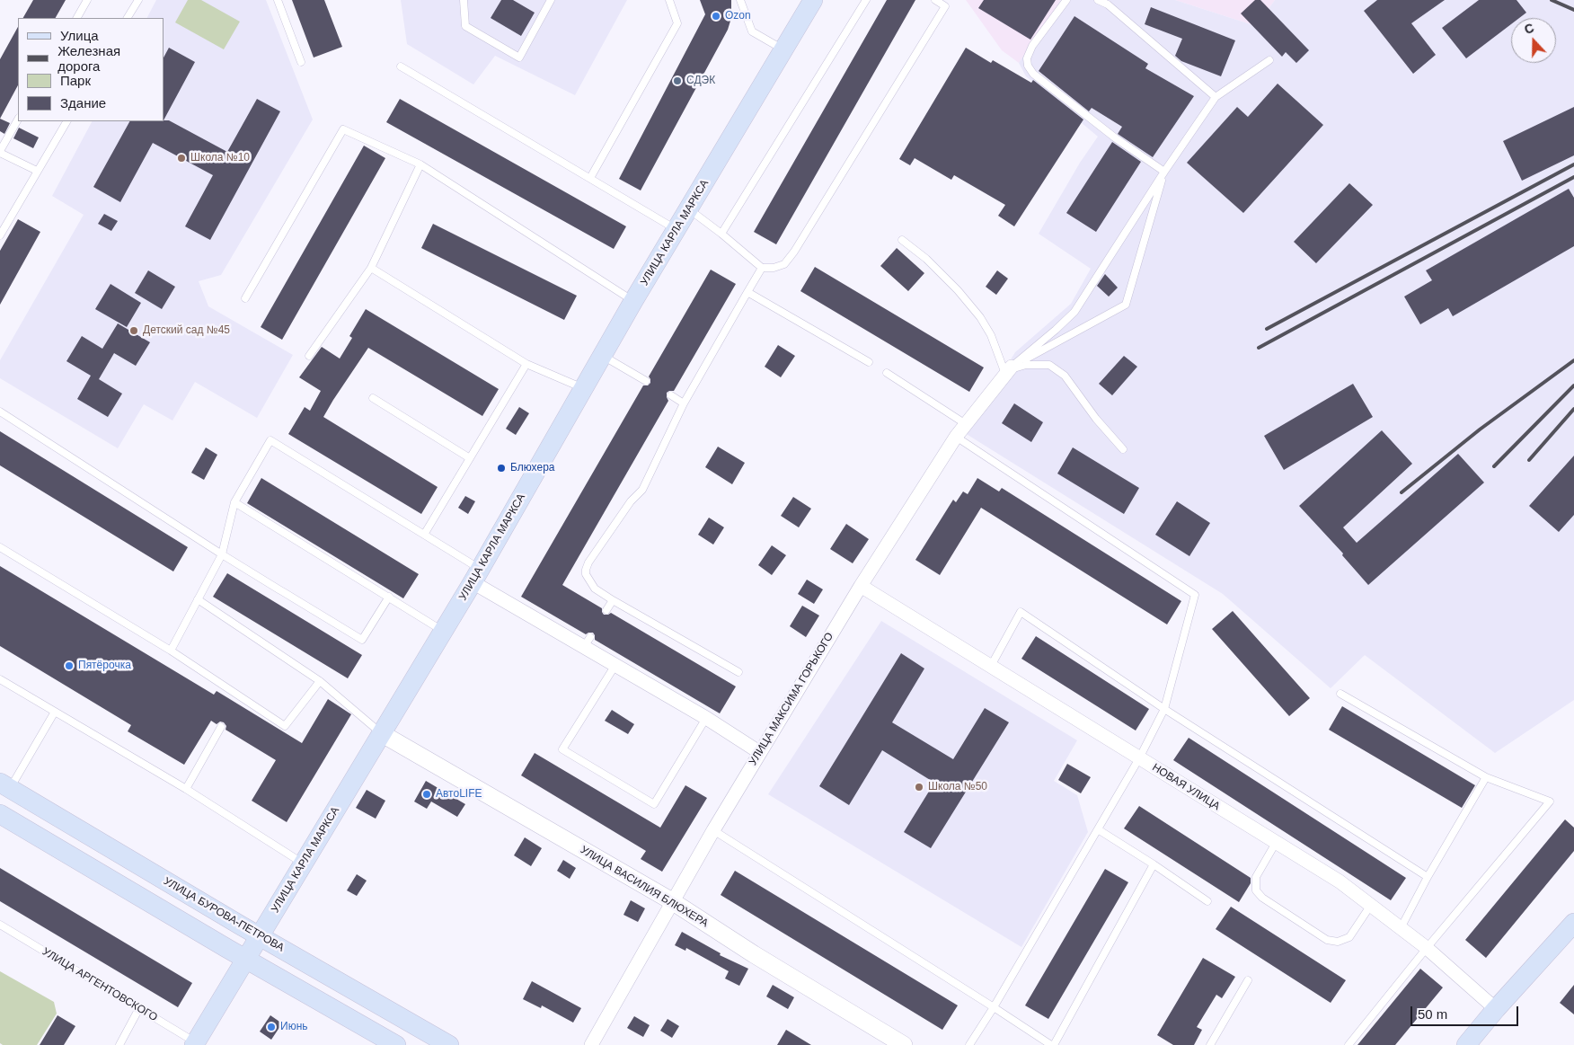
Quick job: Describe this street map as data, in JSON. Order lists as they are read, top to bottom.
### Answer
{
  "streets": {
    "main road": ["УЛИЦА КАРЛА МАРКСА", "УЛИЦА БУРОВА-ПЕТРОВА"],
    "street": ["УЛИЦА МАКСИМА ГОРЬКОГО", "НОВАЯ УЛИЦА", "УЛИЦА ВАСИЛИЯ БЛЮХЕРА"],
    "lane": ["УЛИЦА АРГЕНТОВСКОГО"]
  },
  "crossings": [
    ["УЛИЦА КАРЛА МАРКСА", "УЛИЦА ВАСИЛИЯ БЛЮХЕРА"],
    ["УЛИЦА КАРЛА МАРКСА", "УЛИЦА БУРОВА-ПЕТРОВА"],
    ["УЛИЦА КАРЛА МАРКСА", "УЛИЦА АРГЕНТОВСКОГО"],
    ["УЛИЦА МАКСИМА ГОРЬКОГО", "НОВАЯ УЛИЦА"],
    ["УЛИЦА МАКСИМА ГОРЬКОГО", "УЛИЦА ВАСИЛИЯ БЛЮХЕРА"]
  ],
  "places": [
    "Ozon",
    "СДЭК",
    "Школа №10",
    "Детский сад №45",
    "Блюхера",
    "Пятёрочка",
    "Школа №50",
    "АвтоLIFE",
    "Июнь"
  ],
  "legend": [
    "Улица",
    "Железная дорога",
    "Парк",
    "Здание"
  ],
  "scale_bar": "50 m",
  "north": "top"
}
